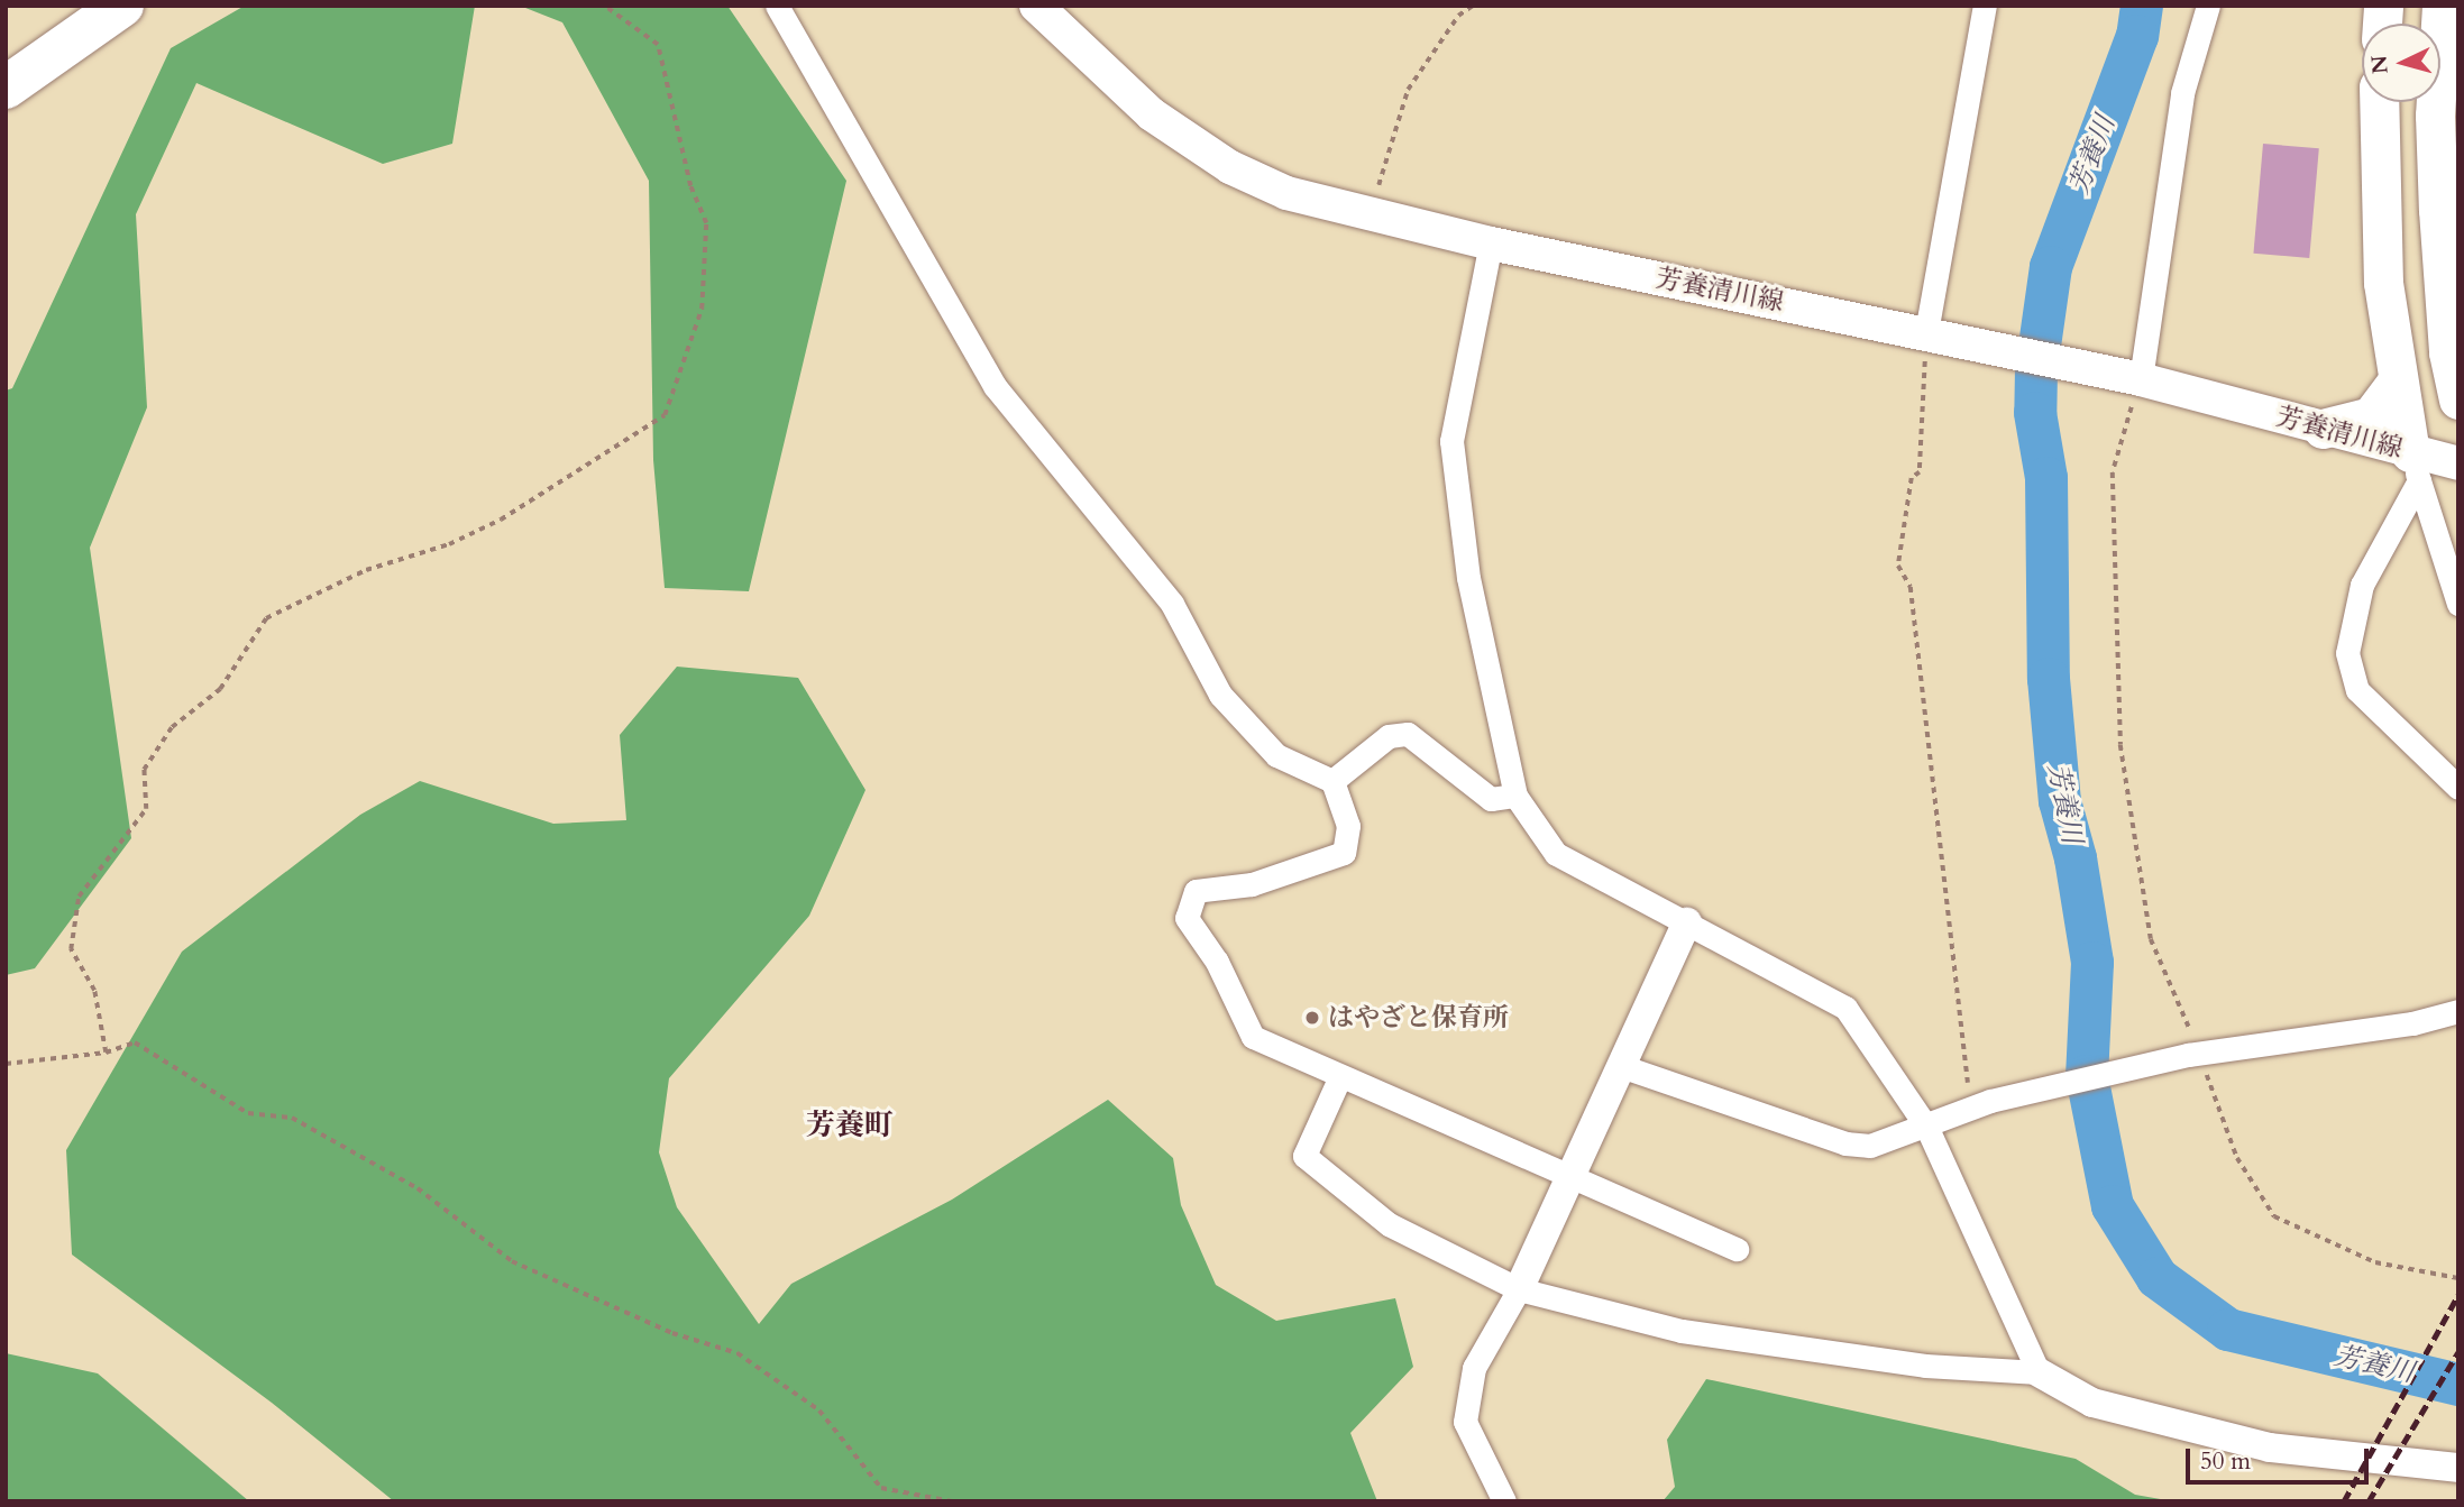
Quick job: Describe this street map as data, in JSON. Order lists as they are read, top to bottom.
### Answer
{
  "streets": {
    "main road": ["芳養清川線"]
  },
  "districts": ["芳養町"],
  "water": ["芳養川"],
  "places": ["はやざと保育所"],
  "scale_bar": "50 m",
  "north": "left"
}
